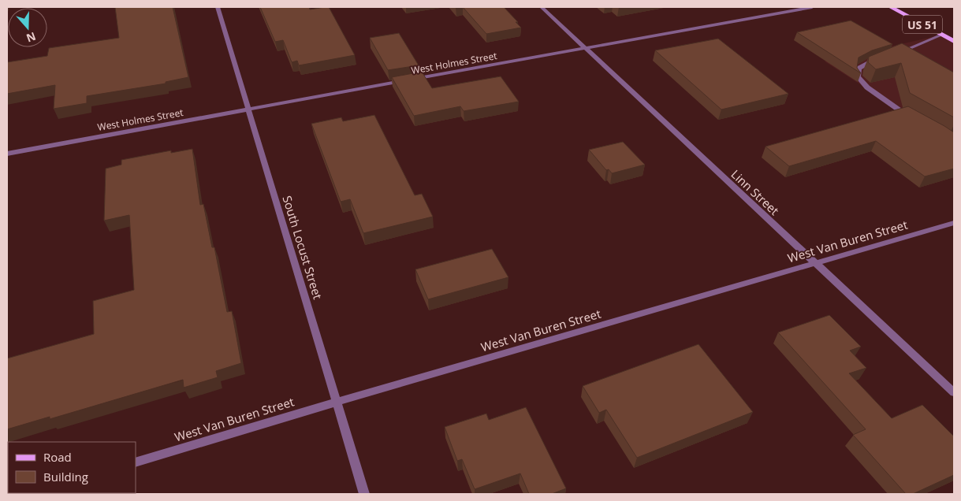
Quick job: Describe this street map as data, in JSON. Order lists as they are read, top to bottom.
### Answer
{
  "streets": {
    "main road": ["US 51"],
    "street": [
      "West Holmes Street",
      "Linn Street",
      "West Van Buren Street",
      "South Locust Street"
    ]
  },
  "crossings": [
    ["West Holmes Street", "Linn Street"],
    ["West Holmes Street", "South Locust Street"],
    ["Linn Street", "West Van Buren Street"],
    ["West Van Buren Street", "South Locust Street"]
  ],
  "legend": ["Road", "Building"],
  "north": "bottom"
}
